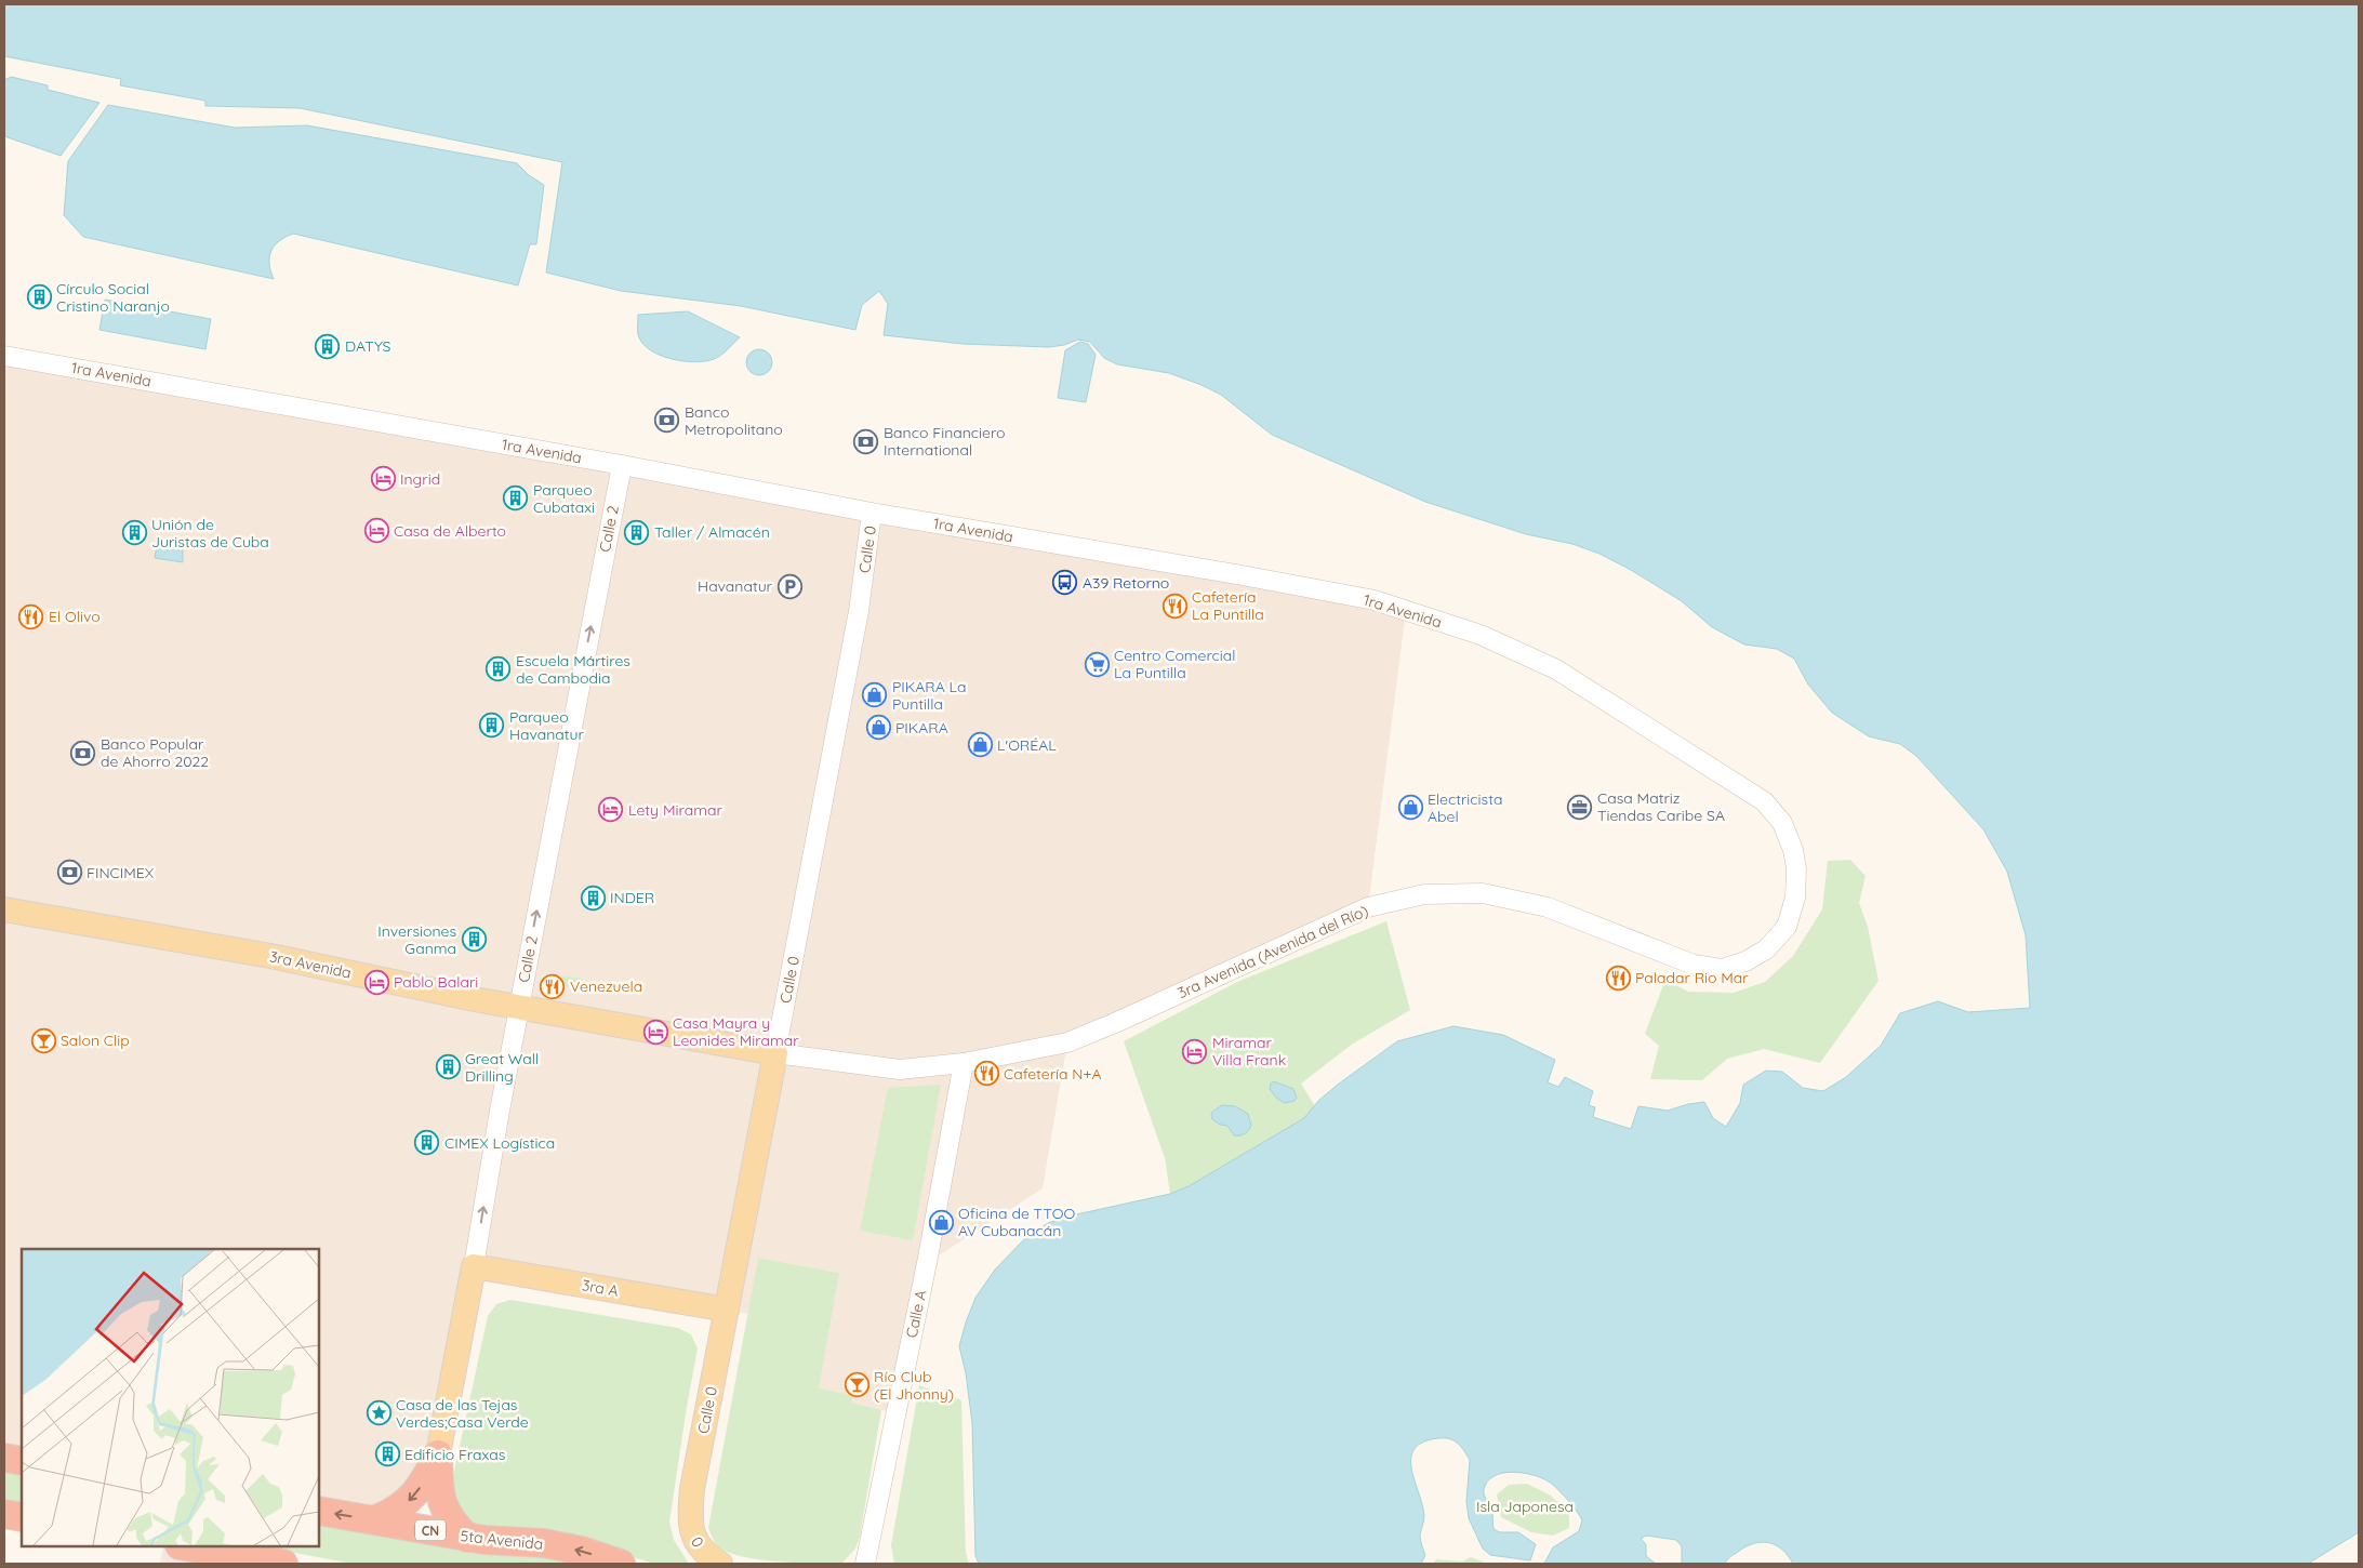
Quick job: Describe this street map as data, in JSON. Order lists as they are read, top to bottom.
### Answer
{
  "streets": {
    "highway": ["CN", "5ta Avenida"],
    "main road": [
      "Calle 2",
      "Calle 0",
      "3ra Avenida",
      "3ra A",
      "0"
    ],
    "street": ["1ra Avenida", "3ra Avenida (Avenida del Río)", "Calle A"]
  },
  "crossings": [
    ["1ra Avenida", "Calle 2"],
    ["1ra Avenida", "Calle 0"],
    ["1ra Avenida", "3ra Avenida (Avenida del Río)"],
    ["Calle 2", "3ra Avenida"],
    ["Calle 2", "3ra A"],
    ["Calle 0", "3ra Avenida (Avenida del Río)"],
    ["Calle 0", "3ra Avenida"],
    ["Calle 0", "3ra A"],
    ["Calle 0", "0"],
    ["3ra Avenida (Avenida del Río)", "3ra Avenida"],
    ["3ra Avenida (Avenida del Río)", "Calle A"]
  ],
  "one_way": ["Calle 2", "5ta Avenida"],
  "parks": ["Isla Japonesa"],
  "places": {
    "building": [
      "Círculo Social Cristino Naranjo",
      "DATYS",
      "Parqueo Cubataxi",
      "Taller / Almacén",
      "Unión de Juristas de Cuba",
      "Escuela Mártires de Cambodia",
      "Parqueo Havanatur",
      "INDER",
      "Inversiones Ganma",
      "Great Wall Drilling",
      "CIMEX Logística",
      "Edificio Fraxas"
    ],
    "bank": [
      "Banco Metropolitano",
      "Banco Financiero International",
      "Banco Popular de Ahorro 2022",
      "FINCIMEX"
    ],
    "hotel": [
      "Ingrid",
      "Casa de Alberto",
      "Lety Miramar",
      "Pablo Balari",
      "Casa Mayra y Leonides Miramar",
      "Miramar Villa Frank"
    ],
    "bus stop": ["A39 Retorno"],
    "parking": ["Havanatur"],
    "restaurant": [
      "Cafetería La Puntilla",
      "El Olivo",
      "Paladar Rio Mar",
      "Venezuela",
      "Cafetería N+A"
    ],
    "supermarket": ["Centro Comercial La Puntilla"],
    "shop": [
      "PIKARA La Puntilla",
      "PIKARA",
      "L'ORÉAL",
      "Electricista Abel",
      "Oficina de TTOO AV Cubanacán"
    ],
    "office": ["Casa Matriz Tiendas Caribe SA"],
    "bar": ["Salon Clip", "Río Club (El Jhonny)"],
    "place": ["Casa de las Tejas Verdes;Casa Verde"]
  }
}
